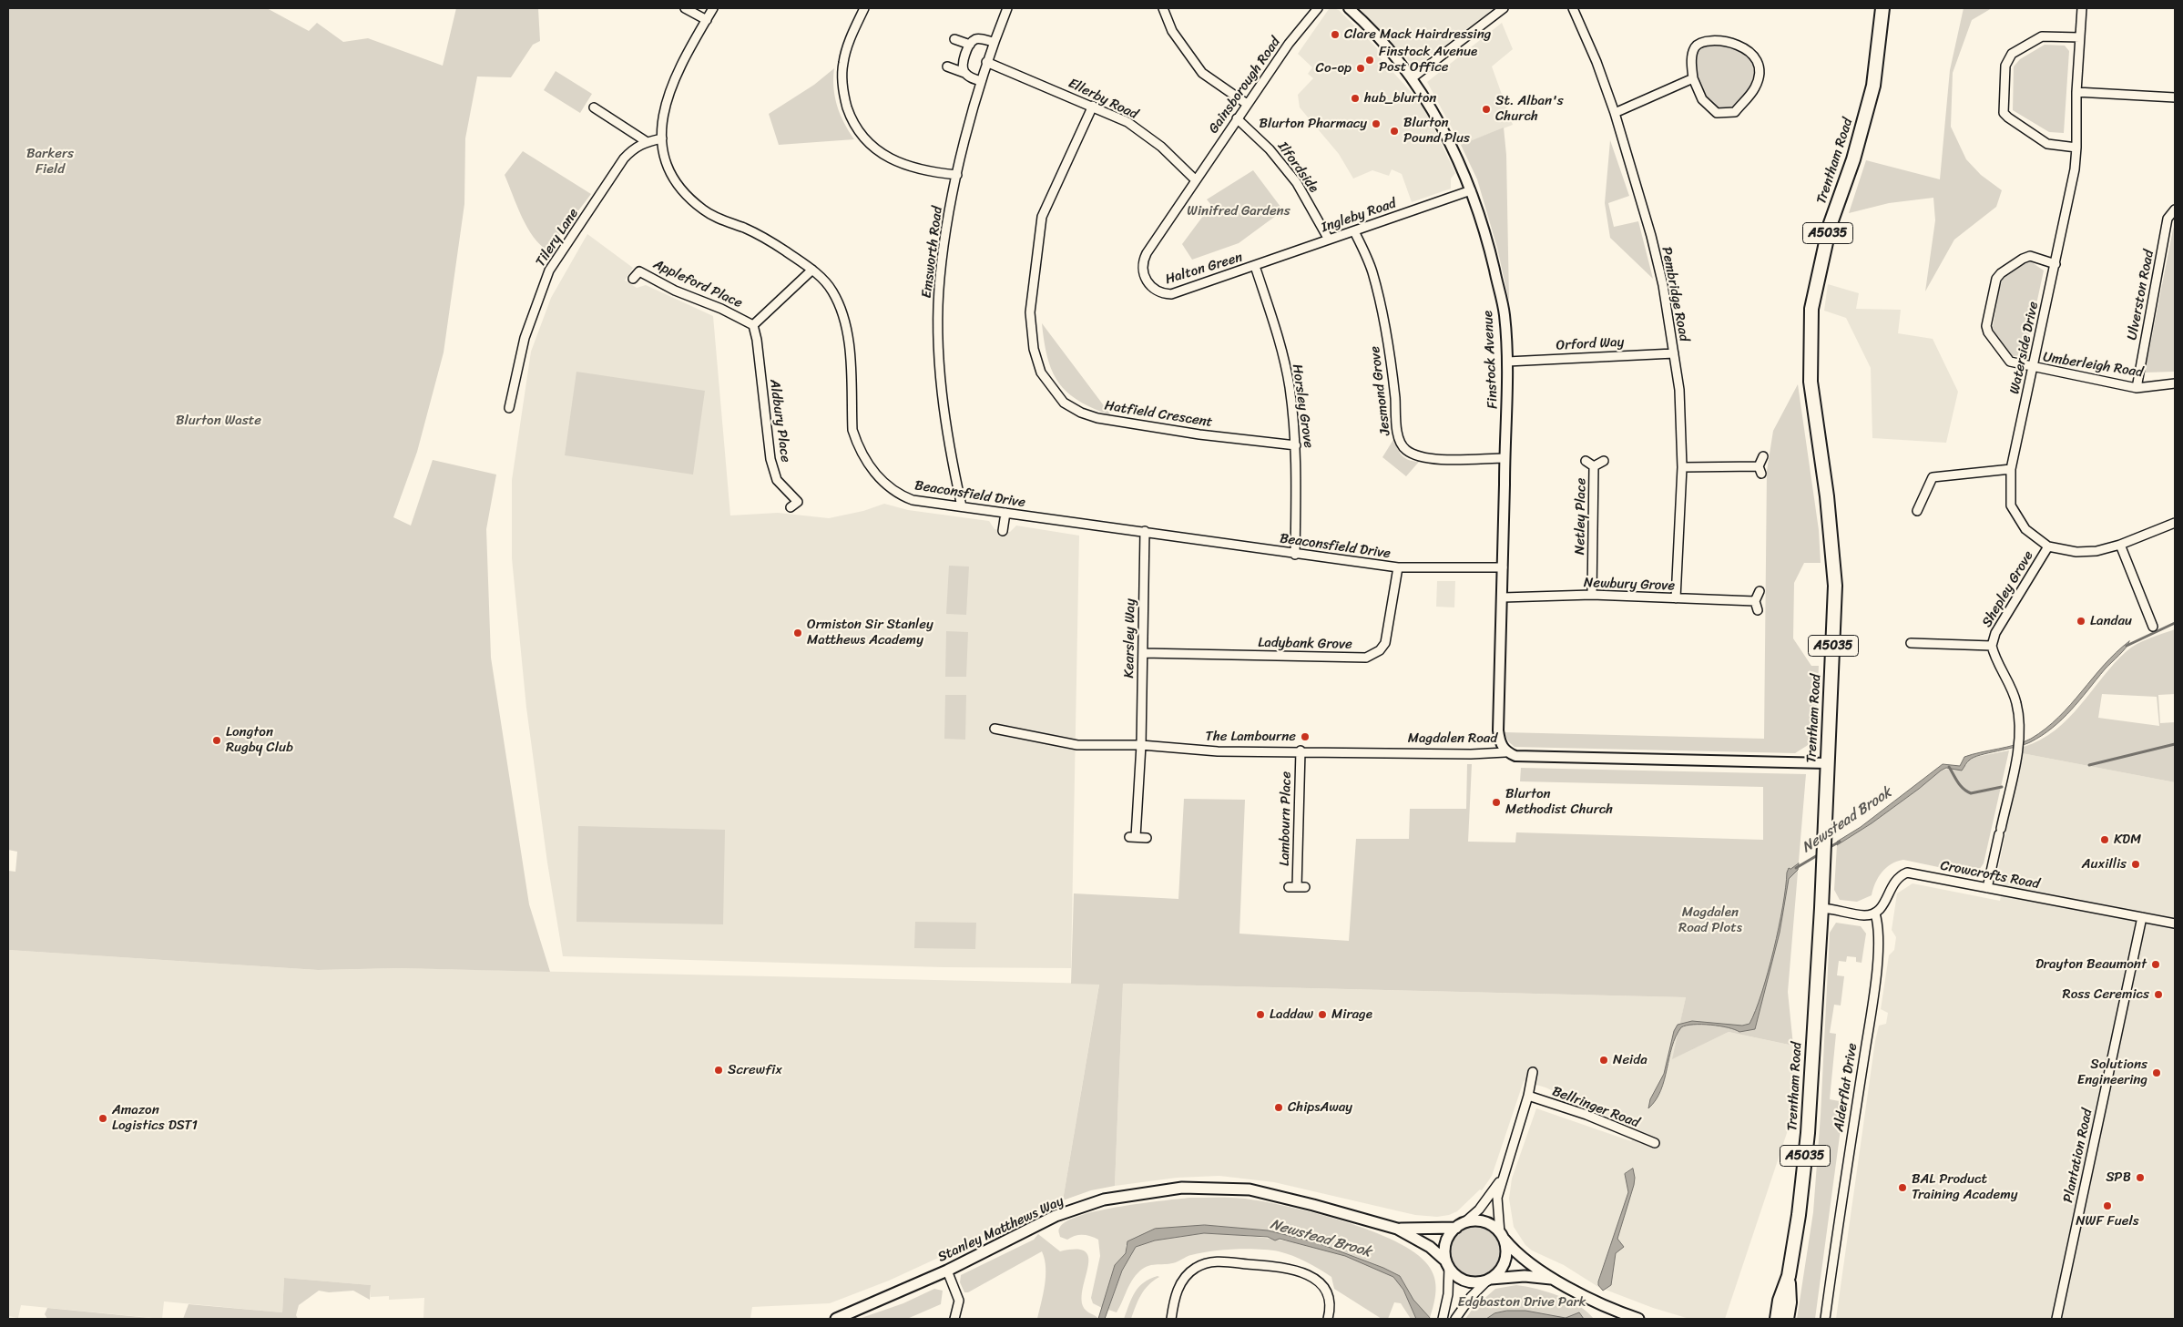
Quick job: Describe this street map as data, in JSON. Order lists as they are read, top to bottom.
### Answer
{
  "streets": {
    "main road": ["Trentham Road", "A5035", "Stanley Matthews Way"],
    "street": [
      "Gainsborough Road",
      "Ellerby Road",
      "Ilfordside",
      "Ingleby Road",
      "Tilery Lane",
      "Emsworth Road",
      "Halton Green",
      "Appleford Place",
      "Pembridge Road",
      "Ulverston Road",
      "Orford Way",
      "Waterside Drive",
      "Finstock Avenue",
      "Umberleigh Road",
      "Jesmond Grove",
      "Horsley Grove",
      "Hatfield Crescent",
      "Aldbury Place",
      "Beaconsfield Drive",
      "Netley Place",
      "Newbury Grove",
      "Shepley Grove",
      "Kearsley Way",
      "Ladybank Grove",
      "Magdalen Road",
      "Lambourn Place",
      "Crowcrofts Road",
      "Alderflat Drive",
      "Bellringer Road",
      "Plantation Road"
    ]
  },
  "crossings": [
    ["Gainsborough Road", "Ellerby Road"],
    ["Gainsborough Road", "Ilfordside"],
    ["Gainsborough Road", "Halton Green"],
    ["Ellerby Road", "Emsworth Road"],
    ["Ellerby Road", "Halton Green"],
    ["Ellerby Road", "Hatfield Crescent"],
    ["Trentham Road", "Magdalen Road"],
    ["Ilfordside", "Ingleby Road"],
    ["Ingleby Road", "Halton Green"],
    ["Ingleby Road", "Finstock Avenue"],
    ["Ingleby Road", "Jesmond Grove"],
    ["Ingleby Road", "Horsley Grove"],
    ["Tilery Lane", "Beaconsfield Drive"],
    ["Emsworth Road", "Beaconsfield Drive"],
    ["Halton Green", "Horsley Grove"],
    ["Appleford Place", "Aldbury Place"],
    ["Pembridge Road", "Orford Way"],
    ["Pembridge Road", "Newbury Grove"],
    ["Ulverston Road", "Umberleigh Road"],
    ["Orford Way", "Finstock Avenue"],
    ["Waterside Drive", "Umberleigh Road"],
    ["Waterside Drive", "Shepley Grove"],
    ["Finstock Avenue", "Jesmond Grove"],
    ["Finstock Avenue", "Beaconsfield Drive"],
    ["Finstock Avenue", "Newbury Grove"],
    ["Finstock Avenue", "Magdalen Road"],
    ["Horsley Grove", "Hatfield Crescent"],
    ["Horsley Grove", "Beaconsfield Drive"],
    ["Beaconsfield Drive", "Kearsley Way"],
    ["Beaconsfield Drive", "Ladybank Grove"],
    ["Netley Place", "Newbury Grove"],
    ["Kearsley Way", "Ladybank Grove"],
    ["Kearsley Way", "Magdalen Road"],
    ["Magdalen Road", "Lambourn Place"],
    ["Crowcrofts Road", "Alderflat Drive"],
    ["Crowcrofts Road", "Plantation Road"]
  ],
  "water": ["Newstead Brook"],
  "parks": [
    "Barkers Field",
    "Winifred Gardens",
    "Blurton Waste",
    "Magdalen Road Plots",
    "Edgbaston Drive Park"
  ],
  "places": [
    "Clare Mack Hairdressing",
    "Finstock Avenue Post Office",
    "Co-op",
    "hub_blurton",
    "St. Alban's Church",
    "Blurton Pharmacy",
    "Blurton Pound Plus",
    "Landau",
    "Ormiston Sir Stanley Matthews Academy",
    "The Lambourne",
    "Longton Rugby Club",
    "Blurton Methodist Church",
    "KDM",
    "Auxillis",
    "Drayton Beaumont",
    "Ross Ceremics",
    "Laddaw",
    "Mirage",
    "Neida",
    "Screwfix",
    "Solutions Engineering",
    "ChipsAway",
    "Amazon Logistics DST1",
    "SPB",
    "BAL Product Training Academy",
    "NWF Fuels"
  ]
}
